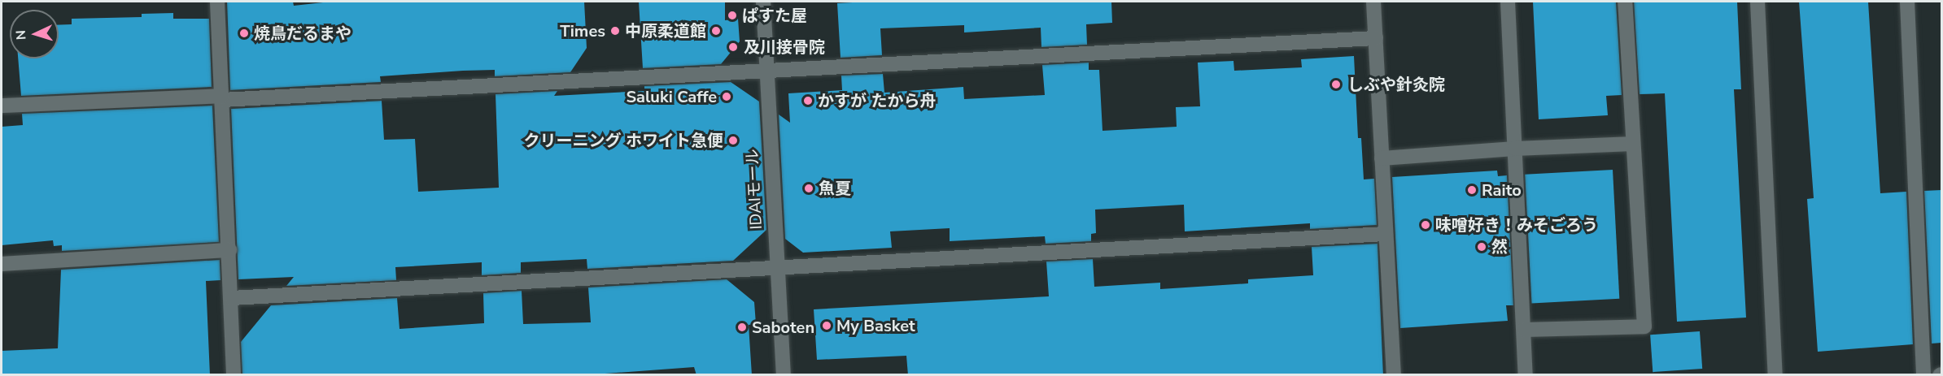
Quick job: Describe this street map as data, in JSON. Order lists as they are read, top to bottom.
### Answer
{
  "streets": {
    "street": ["IDAIモール"]
  },
  "places": [
    "ぱすた屋",
    "Times",
    "中原柔道館",
    "焼鳥だるまや",
    "及川接骨院",
    "しぶや針灸院",
    "Saluki Caffe",
    "かすが たから舟",
    "クリーニング ホワイト急便",
    "魚夏",
    "Raito",
    "味噌好き！みそごろう",
    "然",
    "My Basket",
    "Saboten"
  ],
  "north": "left"
}
